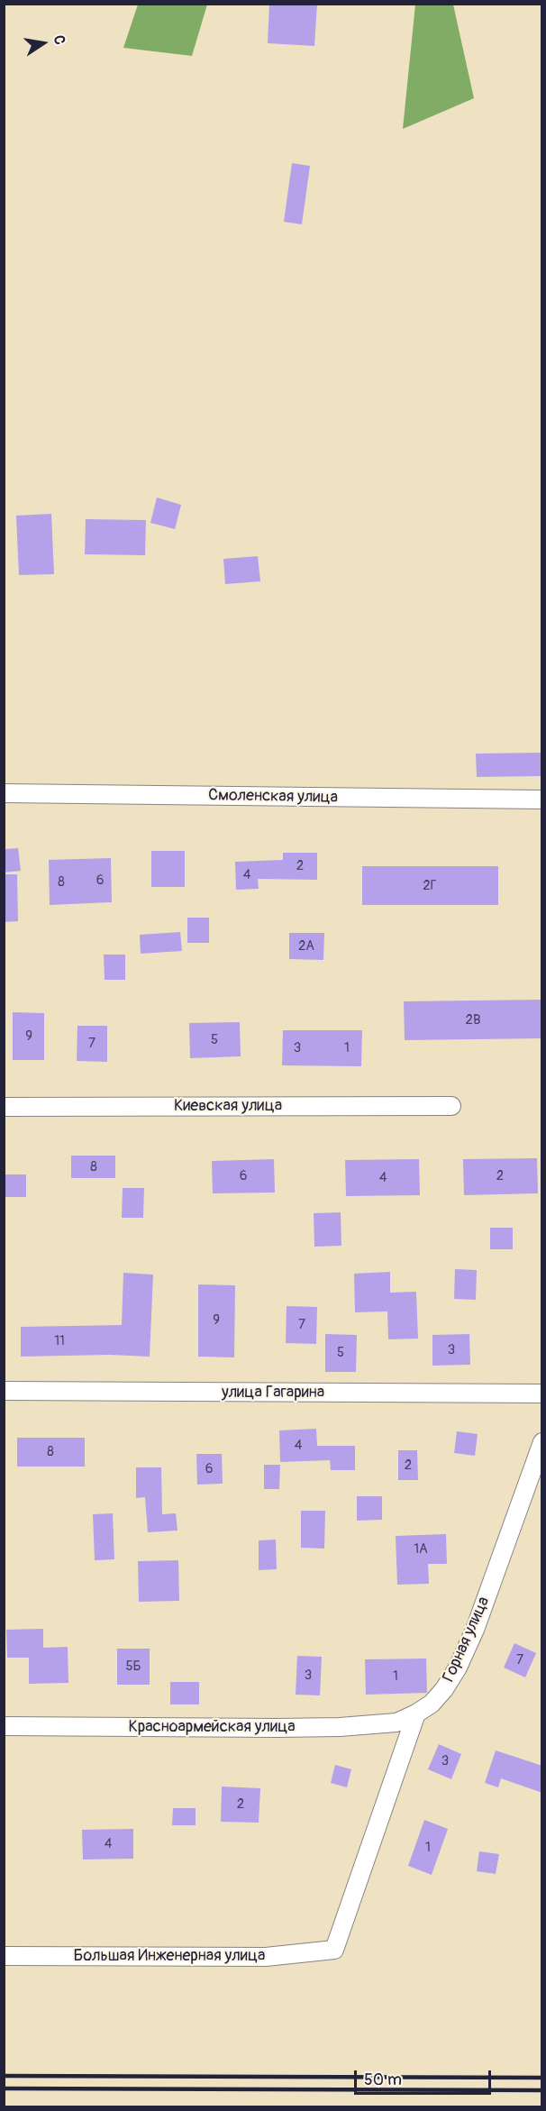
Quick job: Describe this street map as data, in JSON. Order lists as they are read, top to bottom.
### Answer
{
  "streets": {
    "street": [
      "Смоленская улица",
      "Киевская улица",
      "улица Гагарина",
      "Горная улица",
      "Красноармейская улица",
      "Большая Инженерная улица"
    ]
  },
  "crossings": [
    ["Горная улица", "Красноармейская улица"],
    ["Горная улица", "Большая Инженерная улица"],
    ["Красноармейская улица", "Большая Инженерная улица"]
  ],
  "house_numbers": [
    "2",
    "4",
    "6",
    "8",
    "2Г",
    "2А",
    "2В",
    "9",
    "5",
    "7",
    "3",
    "1",
    "8",
    "6",
    "2",
    "4",
    "9",
    "7",
    "11",
    "3",
    "5",
    "4",
    "8",
    "2",
    "6",
    "1A",
    "7",
    "5Б",
    "3",
    "1",
    "3",
    "2",
    "4",
    "1"
  ],
  "scale_bar": "50 m",
  "north": "right"
}
